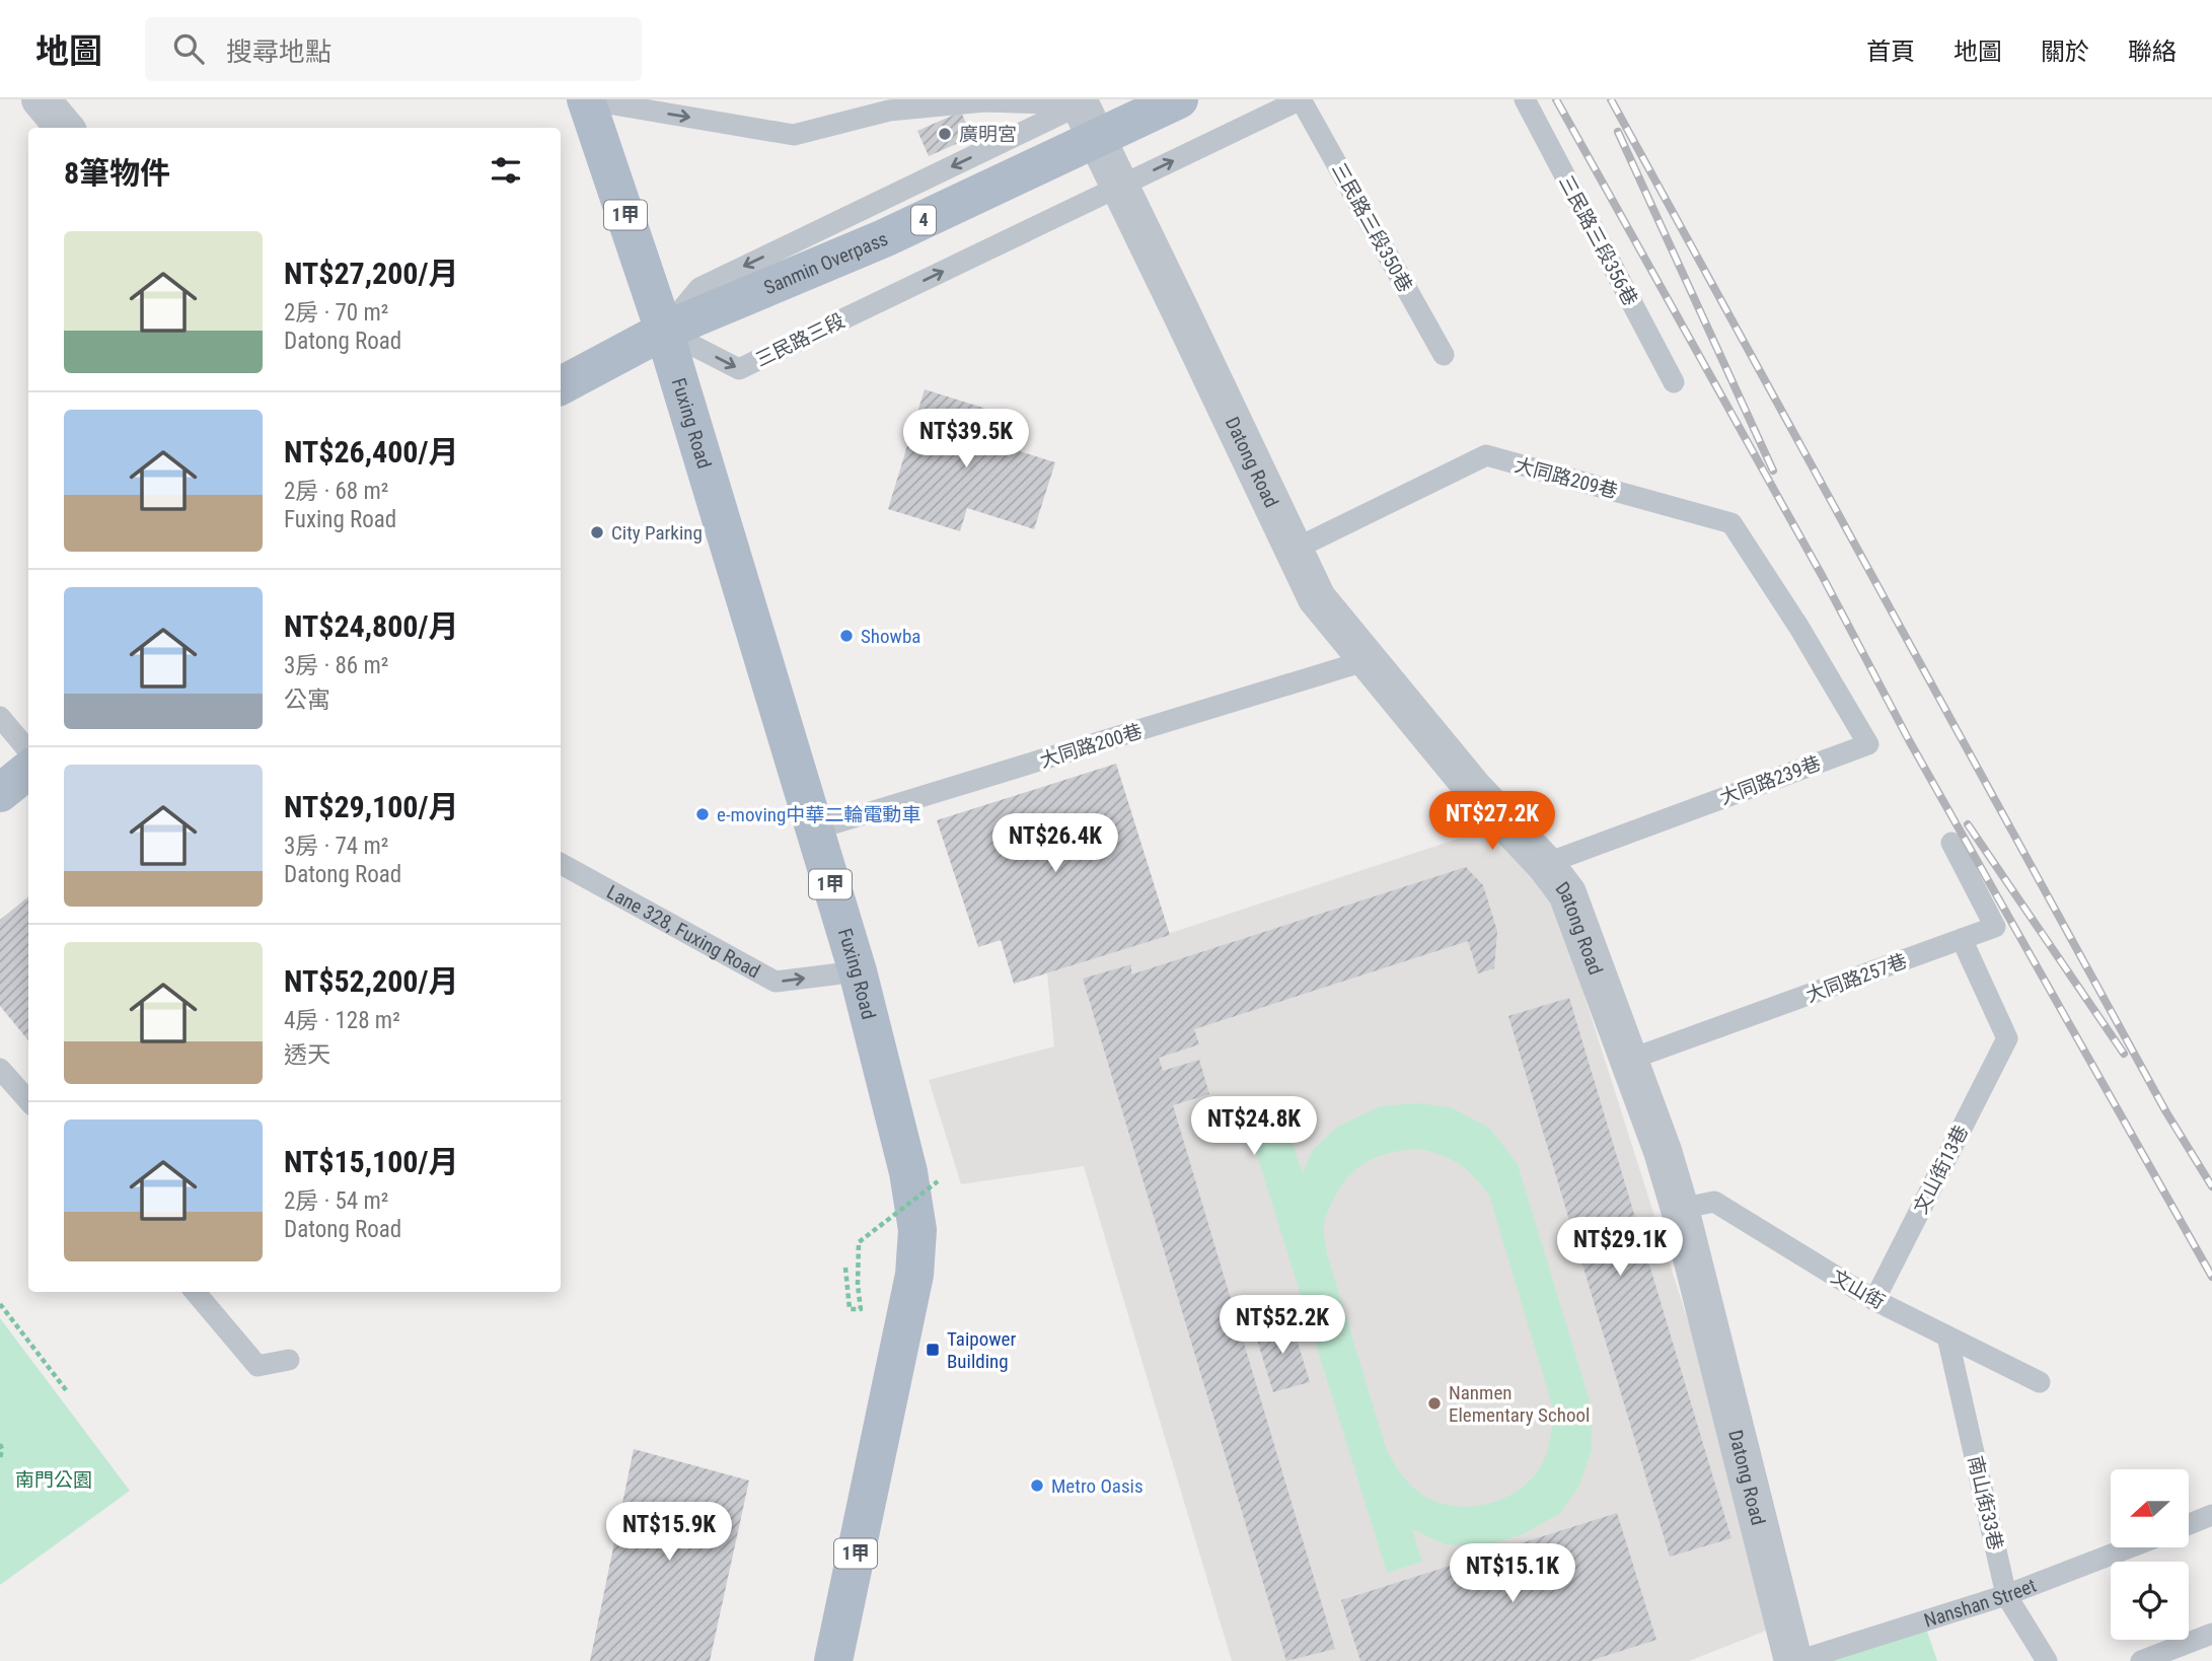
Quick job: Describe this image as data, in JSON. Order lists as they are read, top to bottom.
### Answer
{
  "streets": {
    "main road": [
      "1甲",
      "4",
      "Sanmin Overpass",
      "Fuxing Road"
    ],
    "street": ["Datong Road"],
    "lane": [
      "三民路三段350巷",
      "三民路三段356巷",
      "三民路三段",
      "大同路209巷",
      "大同路200巷",
      "大同路239巷",
      "Lane 328, Fuxing Road",
      "大同路257巷",
      "文山街13巷",
      "文山街",
      "南山街33巷",
      "Nanshan Street"
    ]
  },
  "crossings": [
    ["4", "Sanmin Overpass"],
    ["4", "三民路三段"],
    ["4", "Fuxing Road"],
    ["三民路三段350巷", "三民路三段"],
    ["Sanmin Overpass", "三民路三段"],
    ["Sanmin Overpass", "Fuxing Road"],
    ["三民路三段", "Fuxing Road"],
    ["三民路三段", "Datong Road"],
    ["Fuxing Road", "大同路200巷"],
    ["Fuxing Road", "Lane 328, Fuxing Road"],
    ["Datong Road", "大同路209巷"],
    ["Datong Road", "大同路200巷"],
    ["Datong Road", "大同路239巷"],
    ["Datong Road", "大同路257巷"],
    ["Datong Road", "文山街"],
    ["Datong Road", "Nanshan Street"],
    ["大同路209巷", "大同路239巷"],
    ["大同路257巷", "文山街13巷"],
    ["文山街13巷", "文山街"],
    ["文山街", "南山街33巷"],
    ["南山街33巷", "Nanshan Street"]
  ],
  "one_way": ["Lane 328, Fuxing Road"],
  "parks": ["南門公園"],
  "places": {
    "other": [
      "廣明宮",
      "City Parking",
      "Showba",
      "e-moving中華二輪電動車",
      "Nanmen Elementary School",
      "Metro Oasis"
    ],
    "transit": ["Taipower Building"]
  },
  "north": "left",
  "page": {
    "header": "地圖",
    "search": "搜尋地點",
    "nav": [
      "首頁",
      "地圖",
      "關於",
      "聯絡"
    ],
    "heading": "8筆物件",
    "list": [
      {
        "name": "NT$27,200/月",
        "note": "2房 · 70 m² · Datong Road"
      },
      {
        "name": "NT$26,400/月",
        "note": "2房 · 68 m² · Fuxing Road"
      },
      {
        "name": "NT$24,800/月",
        "note": "3房 · 86 m² · 公寓"
      },
      {
        "name": "NT$29,100/月",
        "note": "3房 · 74 m² · Datong Road"
      },
      {
        "name": "NT$52,200/月",
        "note": "4房 · 128 m² · 透天"
      },
      {
        "name": "NT$15,100/月",
        "note": "2房 · 54 m² · Datong Road"
      }
    ],
    "price": [
      "NT$39.5K",
      "NT$27.2K",
      "NT$26.4K",
      "NT$24.8K",
      "NT$29.1K",
      "NT$52.2K",
      "NT$15.9K",
      "NT$15.1K"
    ]
  }
}
